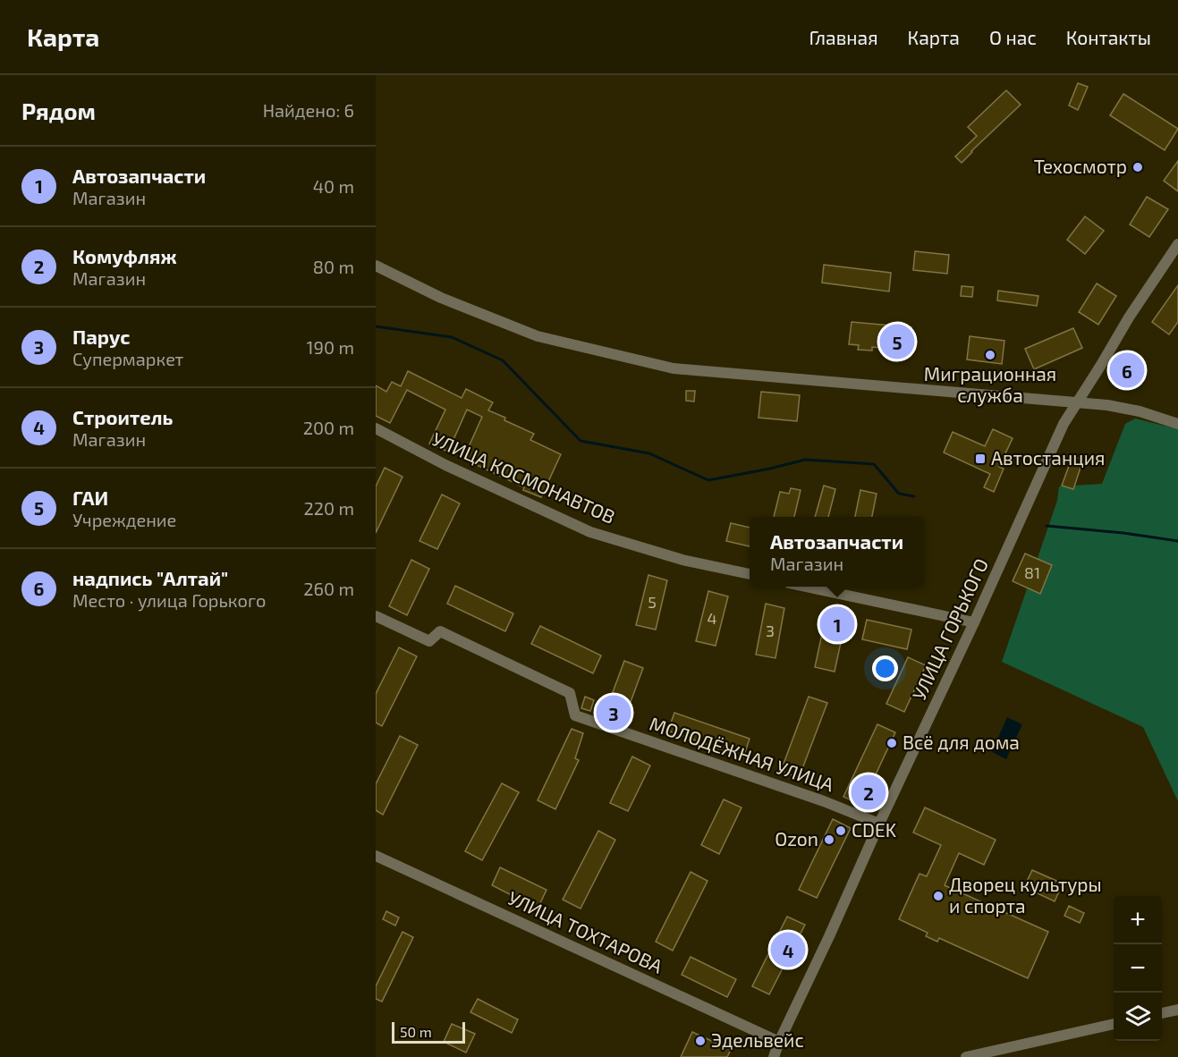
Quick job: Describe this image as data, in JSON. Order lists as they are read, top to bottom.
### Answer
{
  "streets": {
    "street": [
      "УЛИЦА КОСМОНАВТОВ",
      "УЛИЦА ГОРЬКОГО",
      "МОЛОДЁЖНАЯ УЛИЦА",
      "УЛИЦА ТОХТАРОВА"
    ]
  },
  "crossings": [
    ["УЛИЦА ГОРЬКОГО", "МОЛОДЁЖНАЯ УЛИЦА"],
    ["УЛИЦА ГОРЬКОГО", "УЛИЦА ТОХТАРОВА"]
  ],
  "places": {
    "other": [
      "Техосмотр",
      "Миграционная служба",
      "Всё для дома",
      "CDEK",
      "Ozon",
      "Дворец культуры и спорта",
      "Эдельвейс"
    ],
    "transit": ["Автостанция"]
  },
  "house_numbers": [
    "81",
    "5",
    "4",
    "3"
  ],
  "scale_bar": "50 m",
  "page": {
    "header": "Карта",
    "nav": [
      "Главная",
      "Карта",
      "О нас",
      "Контакты"
    ],
    "heading": ["Рядом", "Найдено: 6"],
    "list": [
      {
        "mark": "1",
        "name": "Автозапчасти",
        "note": "Магазин",
        "value": "40 m"
      },
      {
        "mark": "2",
        "name": "Комуфляж",
        "note": "Магазин",
        "value": "80 m"
      },
      {
        "mark": "3",
        "name": "Парус",
        "note": "Супермаркет",
        "value": "190 m"
      },
      {
        "mark": "4",
        "name": "Строитель",
        "note": "Магазин",
        "value": "200 m"
      },
      {
        "mark": "5",
        "name": "ГАИ",
        "note": "Учреждение",
        "value": "220 m"
      },
      {
        "mark": "6",
        "name": "надпись \"Алтай\"",
        "note": "Место · улица Горького",
        "value": "260 m"
      }
    ],
    "pins": [
      "5",
      "6",
      "1",
      "3",
      "2",
      "4"
    ],
    "popup": ["Автозапчасти", "Магазин"],
    "map_buttons": ["+", "−"],
    "scale": "50 m"
  }
}
